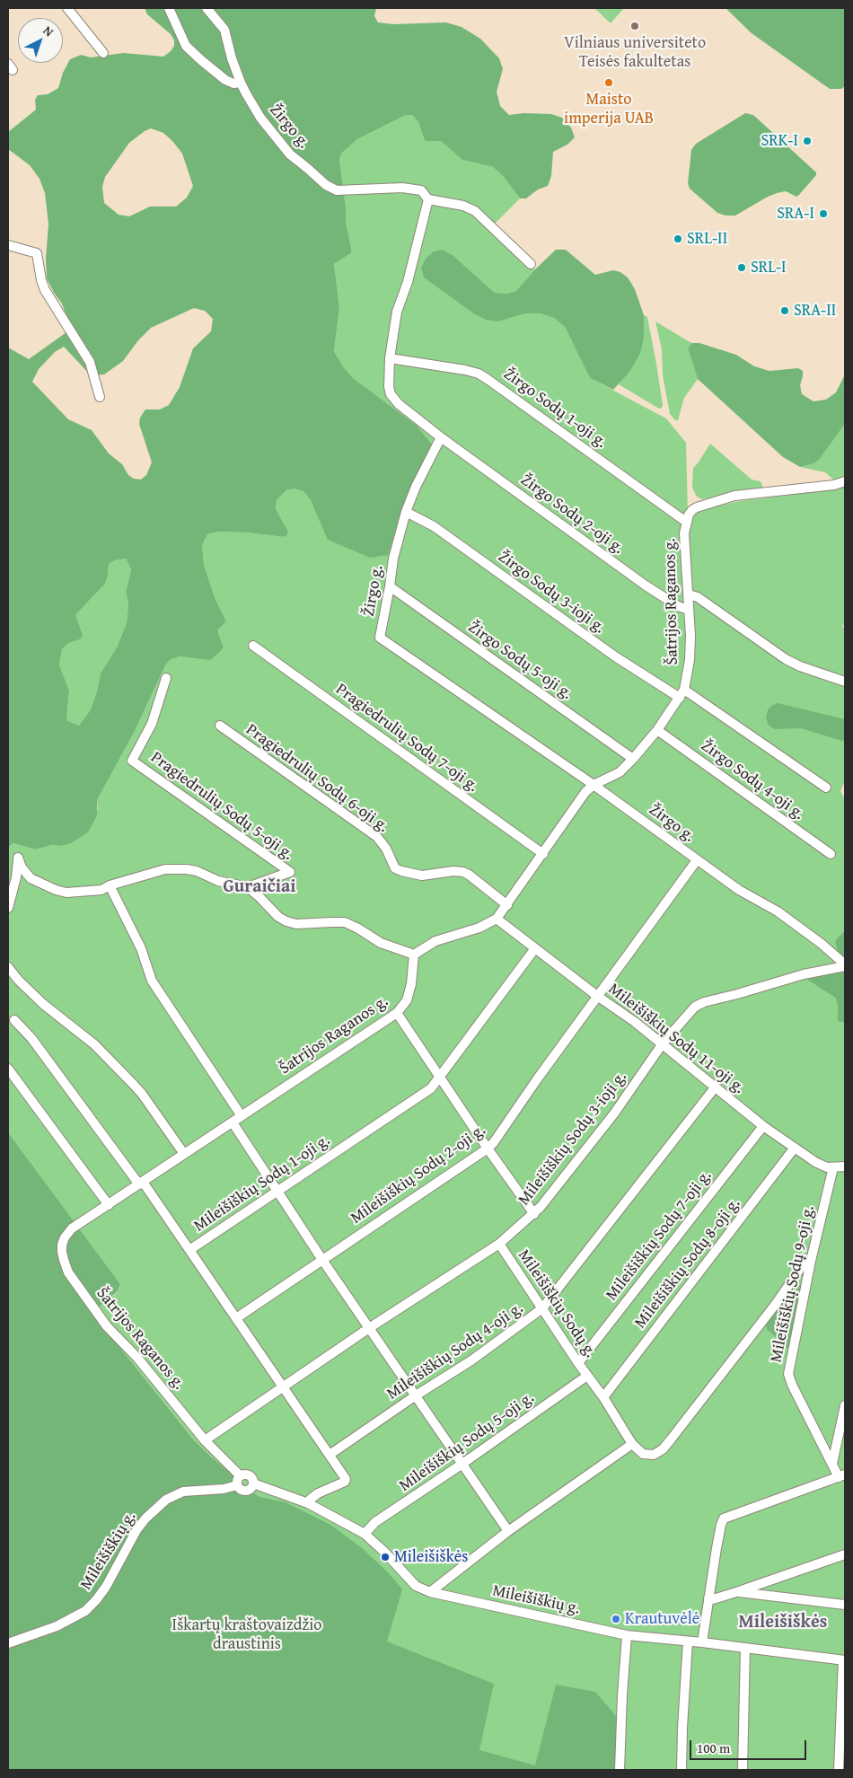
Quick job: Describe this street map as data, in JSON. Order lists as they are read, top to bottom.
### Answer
{
  "streets": {
    "street": [
      "Žirgo g.",
      "Žirgo Sodų 1-oji g.",
      "Žirgo Sodų 2-oji g.",
      "Žirgo Sodų 3-ioji g.",
      "Šatrijos Raganos g.",
      "Žirgo Sodų 5-oji g.",
      "Pragiedrulių Sodų 7-oji g.",
      "Pragiedrulių Sodų 6-oji g.",
      "Žirgo Sodų 4-oji g.",
      "Pragiedrulių Sodų 5-oji g.",
      "Mileišiškių Sodų 11-oji g.",
      "Mileišiškių Sodų 3-ioji g.",
      "Mileišiškių Sodų 2-oji g.",
      "Mileišiškių Sodų 1-oji g.",
      "Mileišiškių Sodų 7-oji g.",
      "Mileišiškių Sodų 8-oji g.",
      "Mileišiškių Sodų 9-oji g.",
      "Mileišiškių Sodų g.",
      "Mileišiškių Sodų 4-oji g.",
      "Mileišiškių Sodų 5-oji g.",
      "Mileišiškių g."
    ]
  },
  "crossings": [
    ["Žirgo g.", "Žirgo Sodų 2-oji g."],
    ["Žirgo g.", "Žirgo Sodų 3-ioji g."],
    ["Žirgo g.", "Šatrijos Raganos g."],
    ["Žirgo g.", "Žirgo Sodų 5-oji g."],
    ["Žirgo g.", "Mileišiškių Sodų 11-oji g."],
    ["Žirgo g.", "Mileišiškių Sodų 3-ioji g."],
    ["Žirgo g.", "Mileišiškių Sodų 2-oji g."],
    ["Žirgo Sodų 1-oji g.", "Šatrijos Raganos g."],
    ["Žirgo Sodų 2-oji g.", "Šatrijos Raganos g."],
    ["Žirgo Sodų 3-ioji g.", "Šatrijos Raganos g."],
    ["Šatrijos Raganos g.", "Žirgo Sodų 5-oji g."],
    ["Šatrijos Raganos g.", "Pragiedrulių Sodų 7-oji g."],
    ["Šatrijos Raganos g.", "Pragiedrulių Sodų 6-oji g."],
    ["Šatrijos Raganos g.", "Žirgo Sodų 4-oji g."],
    ["Šatrijos Raganos g.", "Mileišiškių Sodų 11-oji g."],
    ["Šatrijos Raganos g.", "Mileišiškių Sodų g."],
    ["Šatrijos Raganos g.", "Mileišiškių g."],
    ["Mileišiškių Sodų 11-oji g.", "Mileišiškių Sodų 3-ioji g."],
    ["Mileišiškių Sodų 11-oji g.", "Mileišiškių Sodų 2-oji g."],
    ["Mileišiškių Sodų 11-oji g.", "Mileišiškių Sodų 1-oji g."],
    ["Mileišiškių Sodų 11-oji g.", "Mileišiškių Sodų 7-oji g."],
    ["Mileišiškių Sodų 11-oji g.", "Mileišiškių Sodų 8-oji g."],
    ["Mileišiškių Sodų 11-oji g.", "Mileišiškių Sodų 9-oji g."],
    ["Mileišiškių Sodų 11-oji g.", "Mileišiškių Sodų 4-oji g."],
    ["Mileišiškių Sodų 3-ioji g.", "Mileišiškių Sodų g."],
    ["Mileišiškių Sodų 2-oji g.", "Mileišiškių Sodų 1-oji g."],
    ["Mileišiškių Sodų 1-oji g.", "Mileišiškių Sodų g."],
    ["Mileišiškių Sodų 1-oji g.", "Mileišiškių Sodų 4-oji g."],
    ["Mileišiškių Sodų 1-oji g.", "Mileišiškių g."],
    ["Mileišiškių Sodų 7-oji g.", "Mileišiškių Sodų g."],
    ["Mileišiškių Sodų 8-oji g.", "Mileišiškių Sodų g."],
    ["Mileišiškių Sodų 9-oji g.", "Mileišiškių Sodų g."],
    ["Mileišiškių Sodų g.", "Mileišiškių Sodų 4-oji g."],
    ["Mileišiškių Sodų g.", "Mileišiškių Sodų 5-oji g."],
    ["Mileišiškių Sodų 5-oji g.", "Mileišiškių g."]
  ],
  "districts": ["Guraičiai", "Mileišiškės"],
  "parks": ["Iškartų kraštovaizdžio draustinis"],
  "places": [
    "Vilniaus universiteto Teisės fakultetas",
    "Maisto imperija UAB",
    "SRK-I",
    "SRA-I",
    "SRL-II",
    "SRL-I",
    "SRA-II",
    "Mileišiškės",
    "Krautuvėlė"
  ],
  "scale_bar": "100 m",
  "north": "top right"
}
